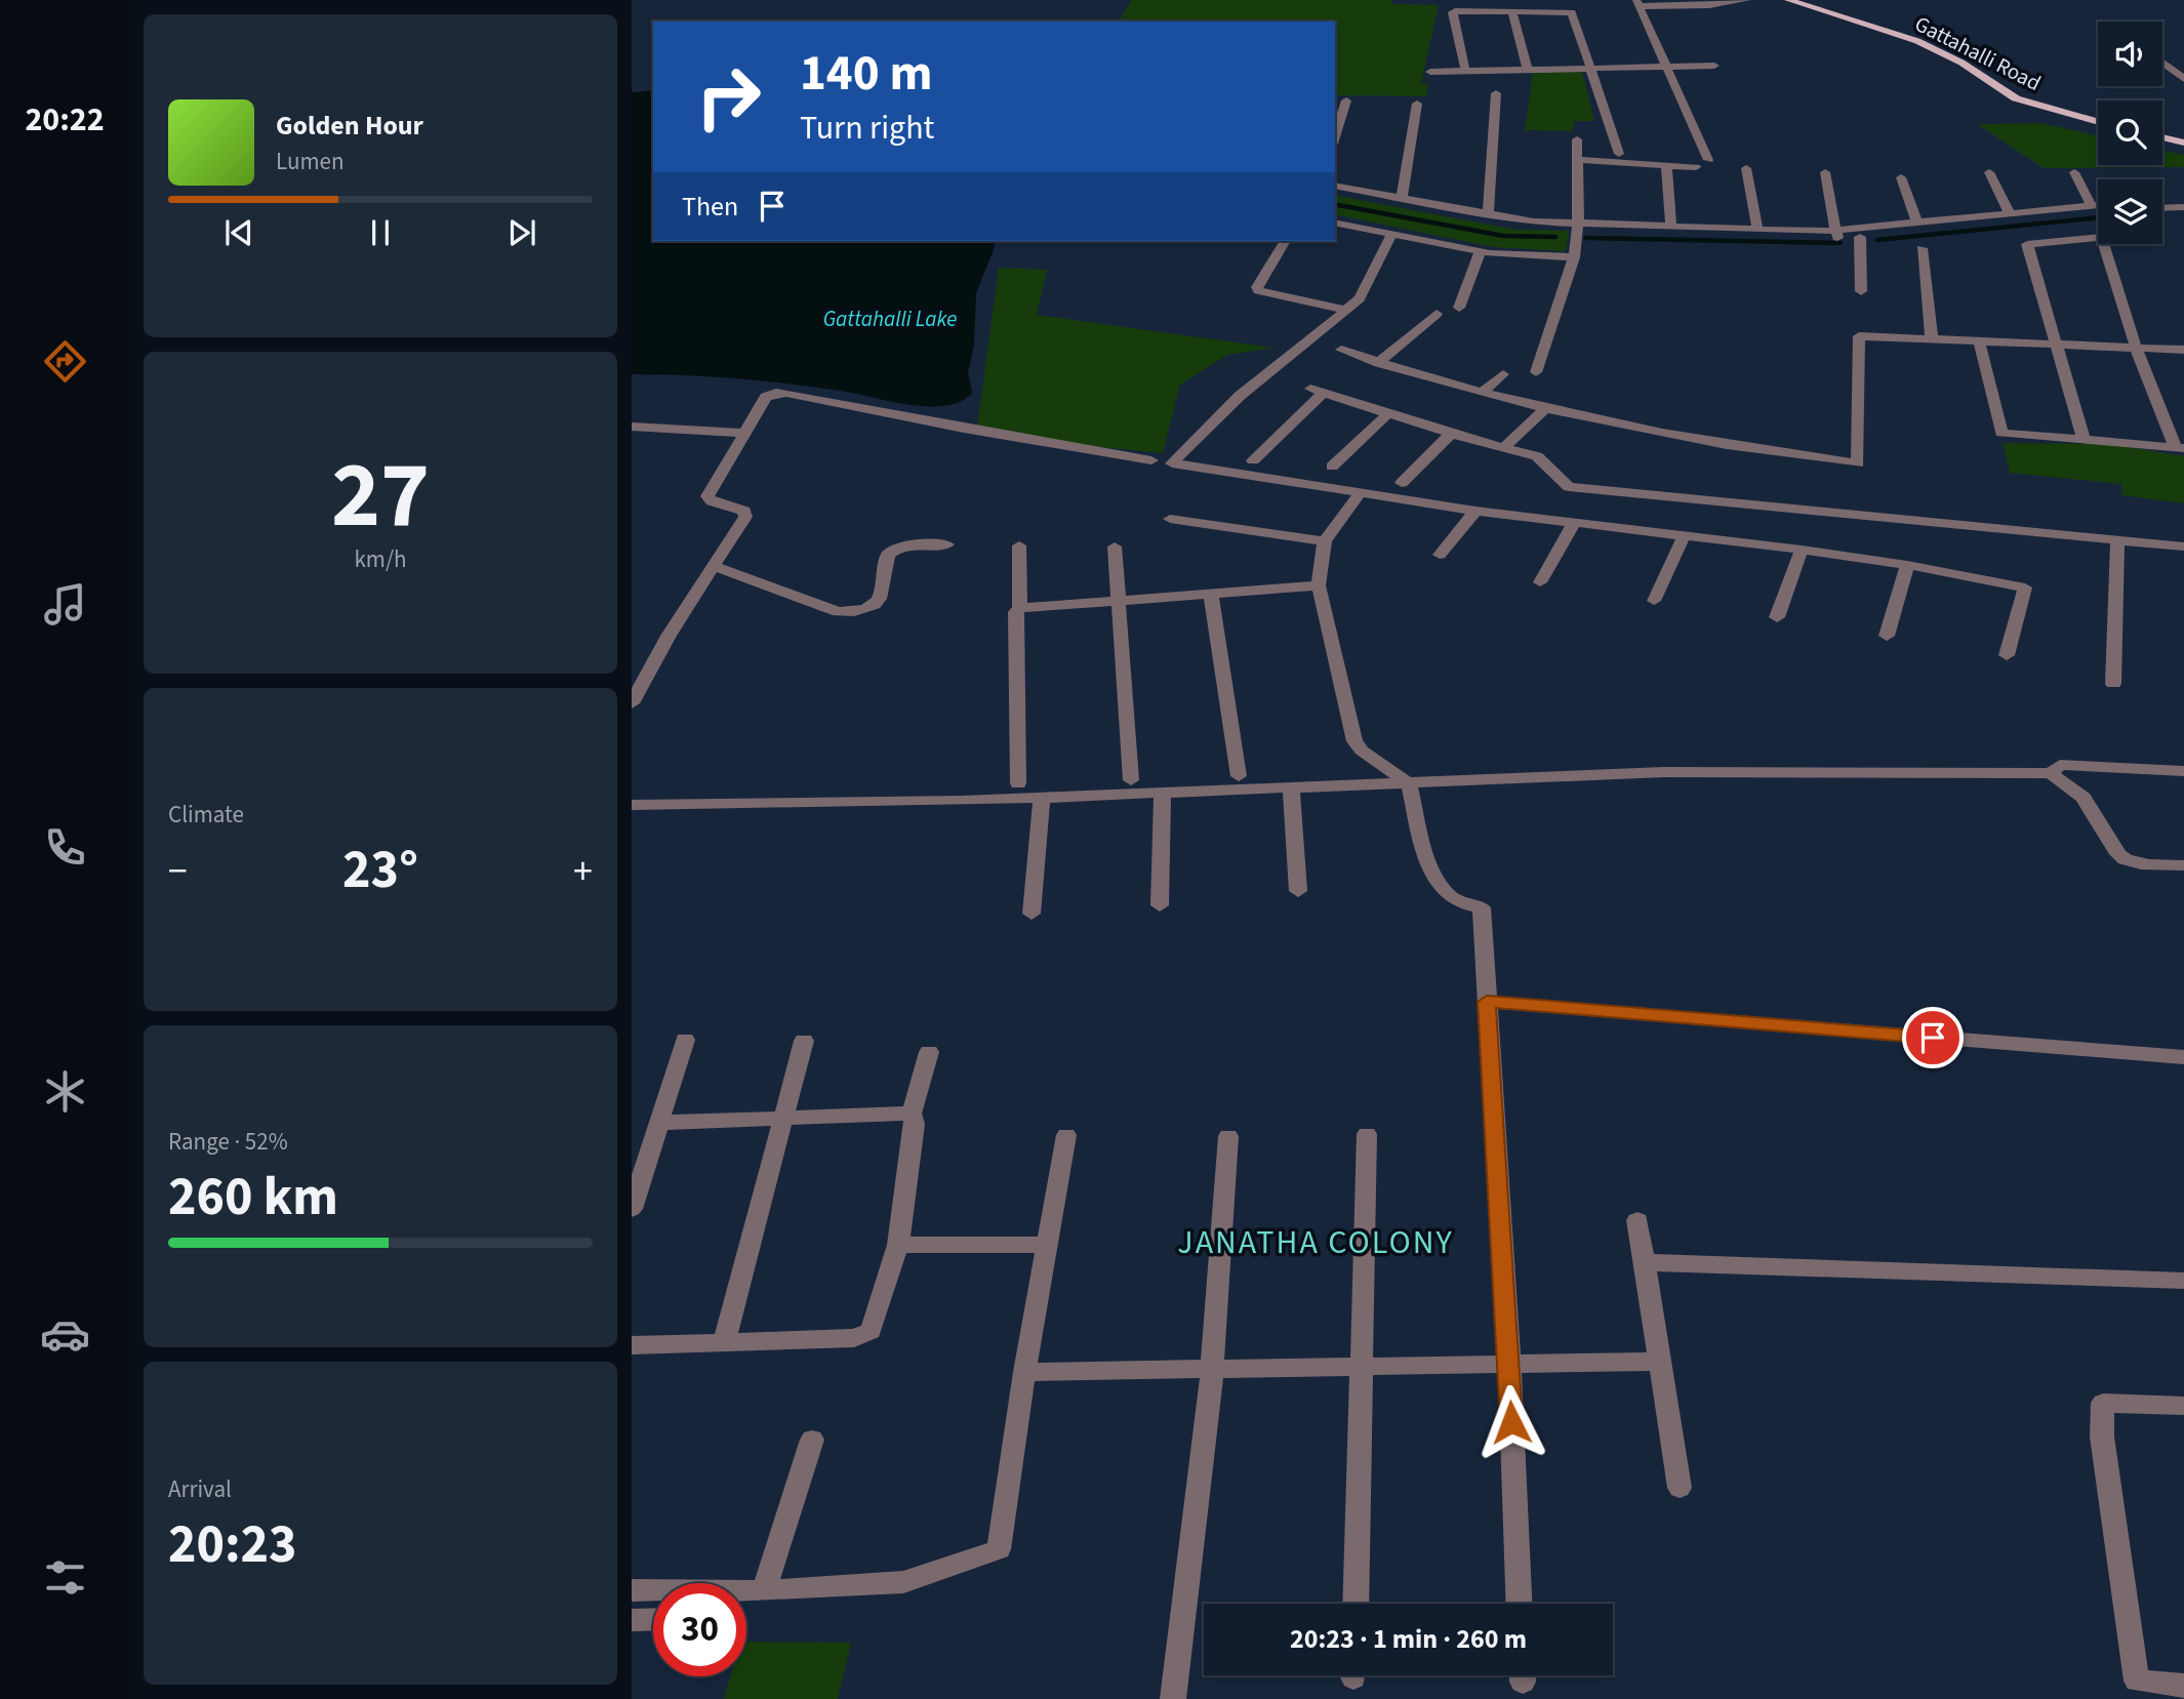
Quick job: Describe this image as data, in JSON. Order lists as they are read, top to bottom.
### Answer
{
  "streets": {
    "main road": ["Gattahalli Road"]
  },
  "districts": ["JANATHA COLONY"],
  "water": ["Gattahalli Lake"],
  "page": {
    "tabs": "20:22",
    "turn": ["140 m", "Turn right"],
    "song": ["Golden Hour", "Lumen"],
    "then": "Then",
    "tile": [
      ["27", "km/h"],
      "Climate",
      ["Range · 52%", "260 km"],
      ["Arrival", "20:23"]
    ],
    "heat": ["−", "23°", "+"],
    "limit": "30",
    "trip": "20:23 · 1 min · 260 m"
  }
}
